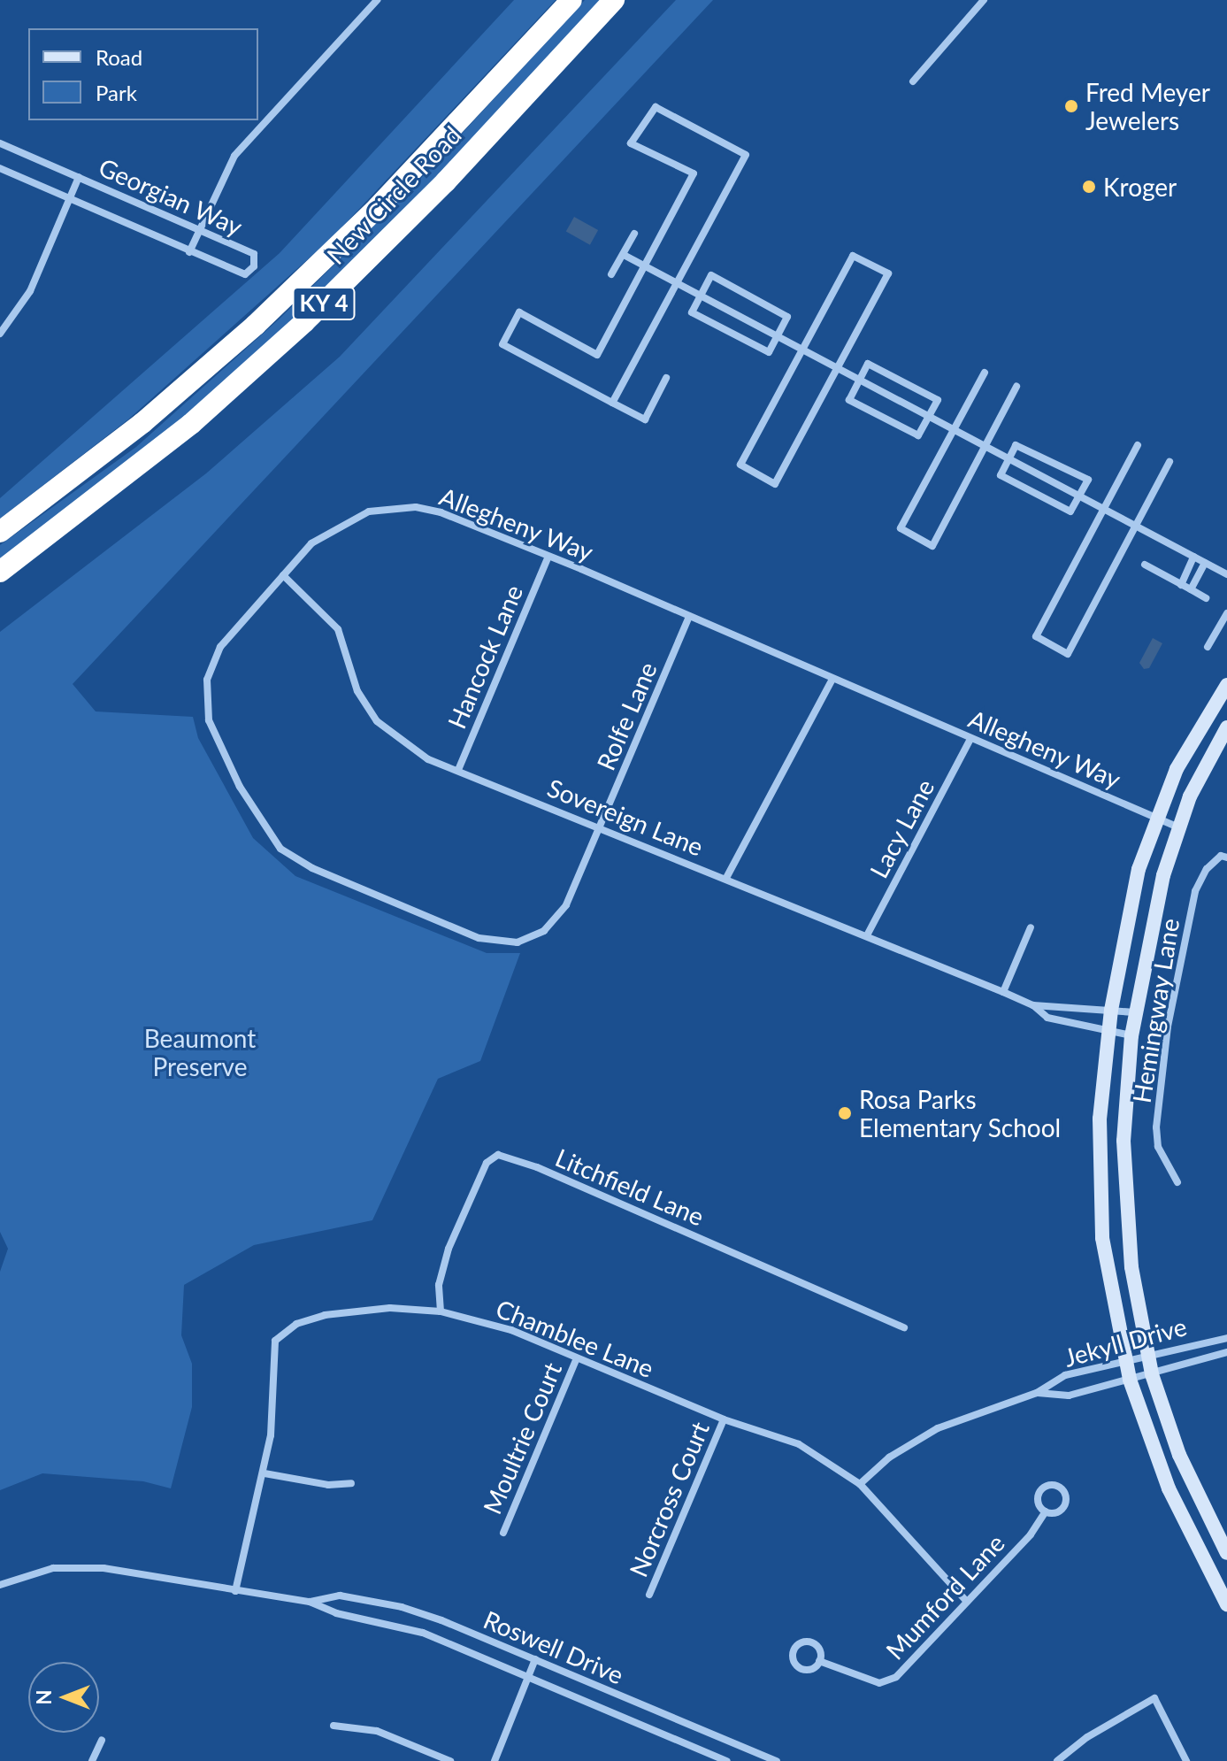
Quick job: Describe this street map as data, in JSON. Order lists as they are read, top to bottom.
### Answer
{
  "streets": {
    "highway": ["New Circle Road", "KY 4"],
    "street": [
      "Georgian Way",
      "Allegheny Way",
      "Hancock Lane",
      "Rolfe Lane",
      "Sovereign Lane",
      "Lacy Lane",
      "Hemingway Lane",
      "Litchfield Lane",
      "Chamblee Lane",
      "Jekyll Drive",
      "Moultrie Court",
      "Norcross Court",
      "Mumford Lane",
      "Roswell Drive"
    ]
  },
  "crossings": [
    ["Allegheny Way", "Hancock Lane"],
    ["Allegheny Way", "Rolfe Lane"],
    ["Allegheny Way", "Sovereign Lane"],
    ["Allegheny Way", "Lacy Lane"],
    ["Hancock Lane", "Sovereign Lane"],
    ["Rolfe Lane", "Sovereign Lane"],
    ["Sovereign Lane", "Lacy Lane"],
    ["Litchfield Lane", "Chamblee Lane"],
    ["Chamblee Lane", "Jekyll Drive"],
    ["Chamblee Lane", "Moultrie Court"],
    ["Chamblee Lane", "Norcross Court"],
    ["Chamblee Lane", "Mumford Lane"],
    ["Chamblee Lane", "Roswell Drive"]
  ],
  "parks": ["Beaumont Preserve"],
  "places": ["Fred Meyer Jewelers", "Kroger", "Rosa Parks Elementary School"],
  "legend": ["Road", "Park"],
  "north": "left"
}
